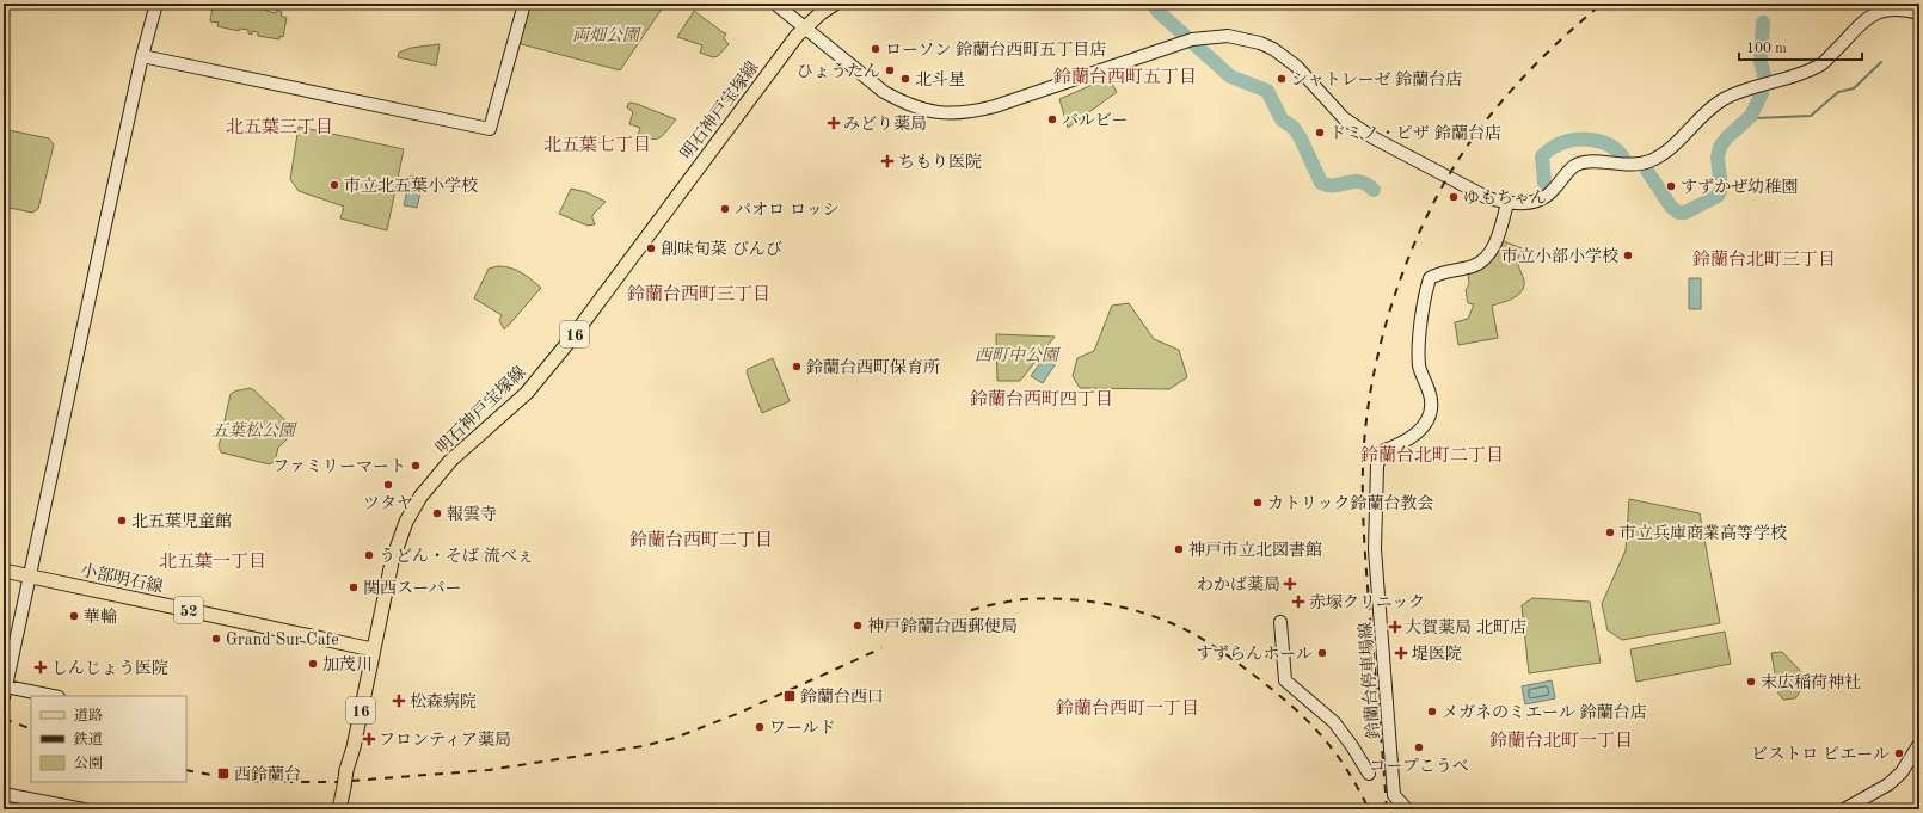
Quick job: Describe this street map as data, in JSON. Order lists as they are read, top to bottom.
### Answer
{
  "streets": {
    "main road": [
      "明石神戸宝塚線",
      "16",
      "小部明石線",
      "52"
    ],
    "street": ["鈴蘭台停車場線"]
  },
  "crossings": [
    ["明石神戸宝塚線", "小部明石線"]
  ],
  "districts": [
    "鈴蘭台西町五丁目",
    "北五葉三丁目",
    "北五葉七丁目",
    "鈴蘭台北町三丁目",
    "鈴蘭台西町三丁目",
    "鈴蘭台西町四丁目",
    "鈴蘭台北町二丁目",
    "鈴蘭台西町二丁目",
    "北五葉一丁目",
    "鈴蘭台西町一丁目",
    "鈴蘭台北町一丁目"
  ],
  "parks": ["両畑公園", "西町中公園", "五葉松公園"],
  "places": {
    "other": [
      "ローソン 鈴蘭台西町五丁目店",
      "ひょうたん",
      "北斗星",
      "シャトレーゼ 鈴蘭台店",
      "バルビー",
      "ドミノ・ピザ 鈴蘭台店",
      "市立北五葉小学校",
      "すずかぜ幼稚園",
      "ゆもちゃん",
      "パオロ ロッシ",
      "創味旬菜 びんび",
      "市立小部小学校",
      "鈴蘭台西町保育所",
      "ファミリーマート",
      "ツタヤ",
      "カトリック鈴蘭台教会",
      "報雲寺",
      "北五葉児童館",
      "市立兵庫商業高等学校",
      "神戸市立北図書館",
      "うどん・そば 流べぇ",
      "関西スーパー",
      "華輪",
      "神戸鈴蘭台西郵便局",
      "Grand Sur Cafe",
      "すずらんホール",
      "加茂川",
      "末広稲荷神社",
      "メガネのミエール 鈴蘭台店",
      "ワールド",
      "コープこうべ",
      "ビストロ ピエール"
    ],
    "health": [
      "みどり薬局",
      "ちもり医院",
      "わかば薬局",
      "赤塚クリニック",
      "大賀薬局 北町店",
      "堤医院",
      "しんじょう医院",
      "松森病院",
      "フロンティア薬局"
    ],
    "transit": ["鈴蘭台西口", "西鈴蘭台"]
  },
  "legend": ["道路", "鉄道", "公園"],
  "scale_bar": "100 m"
}
